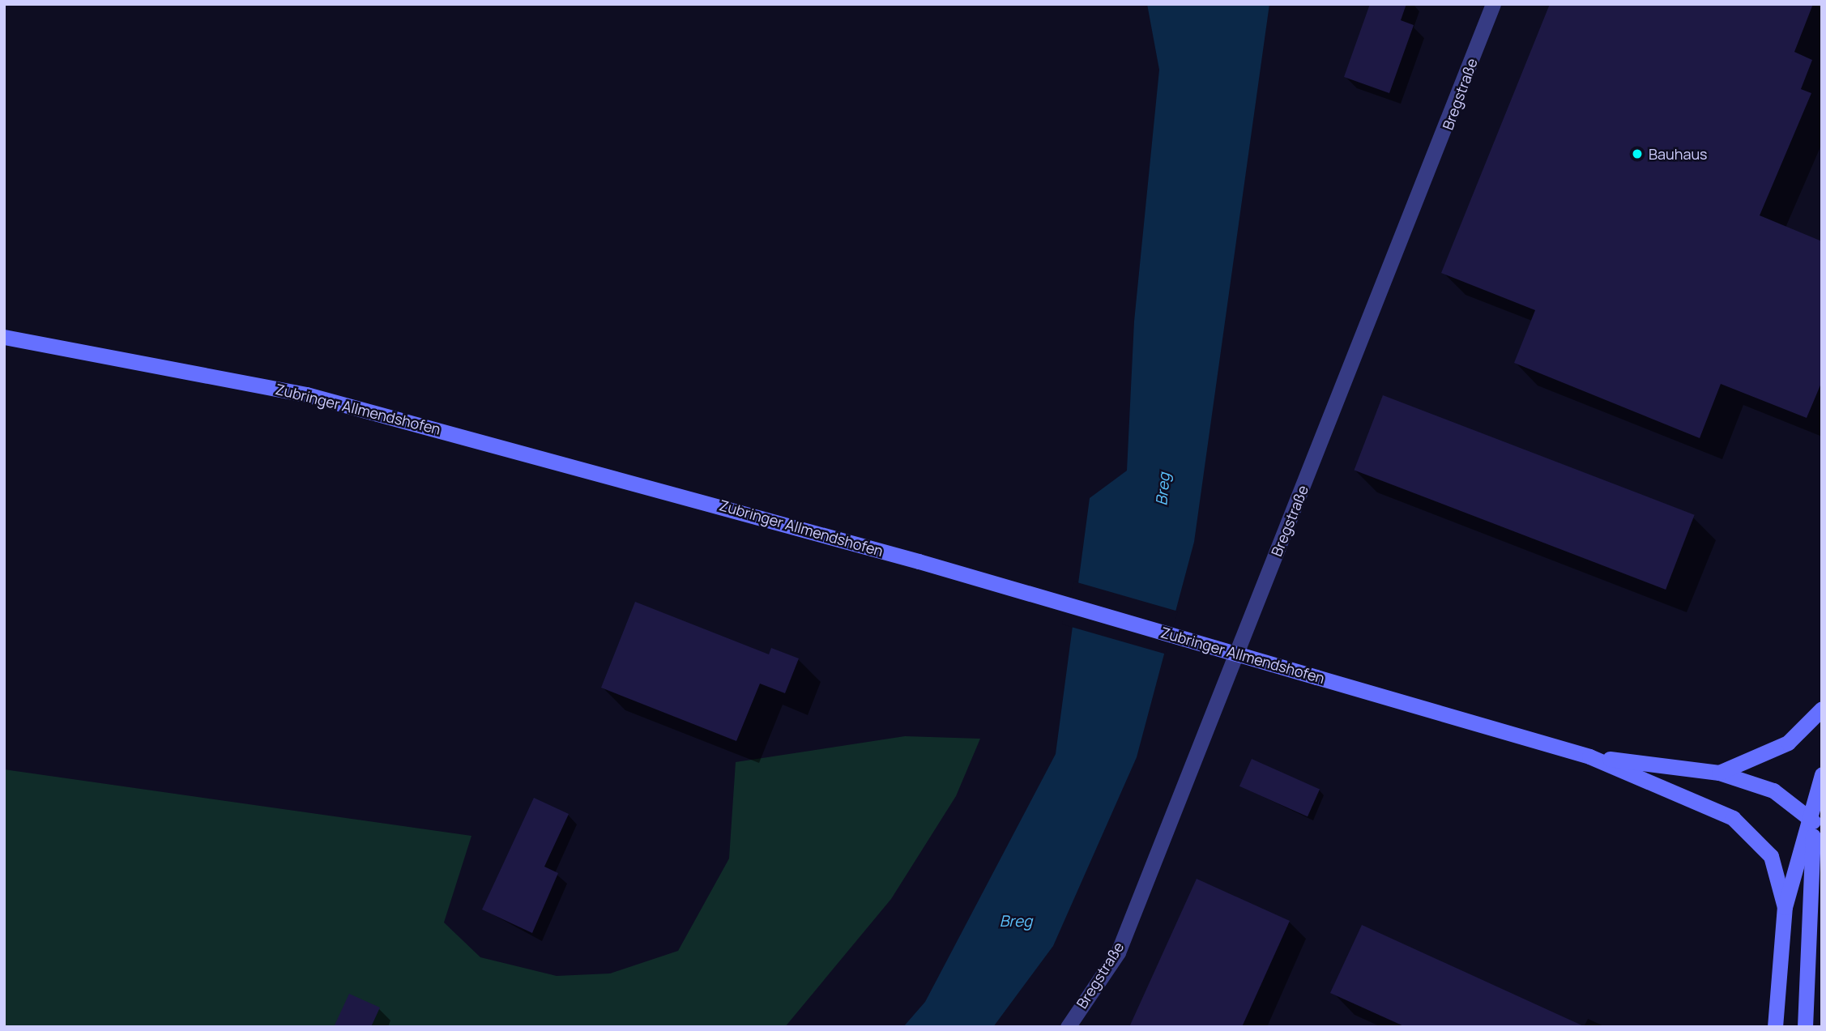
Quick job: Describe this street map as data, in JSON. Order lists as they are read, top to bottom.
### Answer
{
  "streets": {
    "main road": ["Zubringer Allmendshofen"],
    "street": ["Bregstraße"]
  },
  "water": ["Breg"],
  "places": ["Bauhaus"]
}
